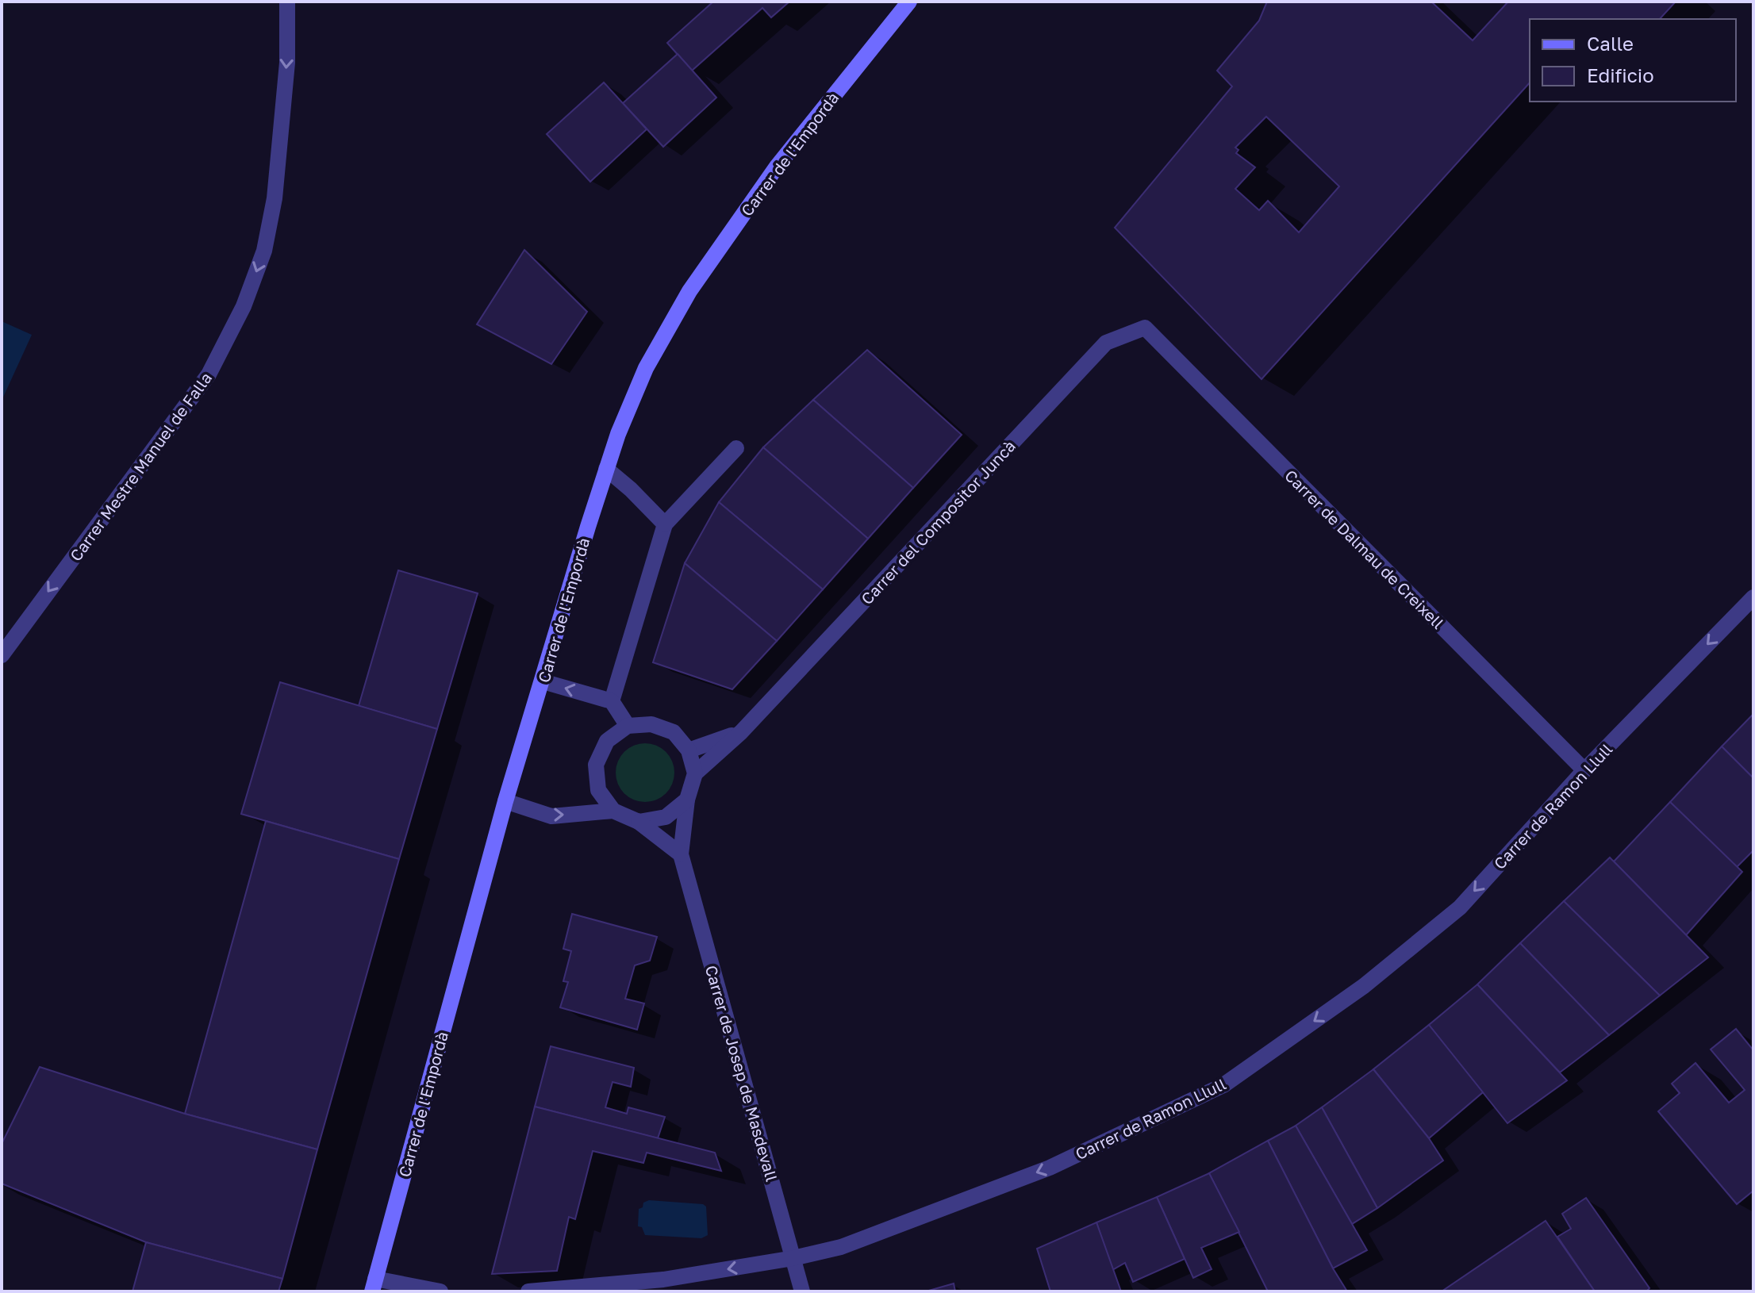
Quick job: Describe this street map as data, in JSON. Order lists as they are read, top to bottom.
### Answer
{
  "streets": {
    "main road": ["Carrer de l'Empordà"],
    "street": [
      "Carrer Mestre Manuel de Falla",
      "Carrer del Compositor Juncà",
      "Carrer de Dalmau de Creixell",
      "Carrer de Ramon Llull",
      "Carrer de Josep de Masdevall"
    ]
  },
  "crossings": [
    ["Carrer del Compositor Juncà", "Carrer de Dalmau de Creixell"],
    ["Carrer de Dalmau de Creixell", "Carrer de Ramon Llull"],
    ["Carrer de Ramon Llull", "Carrer de Josep de Masdevall"]
  ],
  "one_way": ["Carrer Mestre Manuel de Falla", "Carrer de Ramon Llull"],
  "legend": ["Calle", "Edificio"]
}
